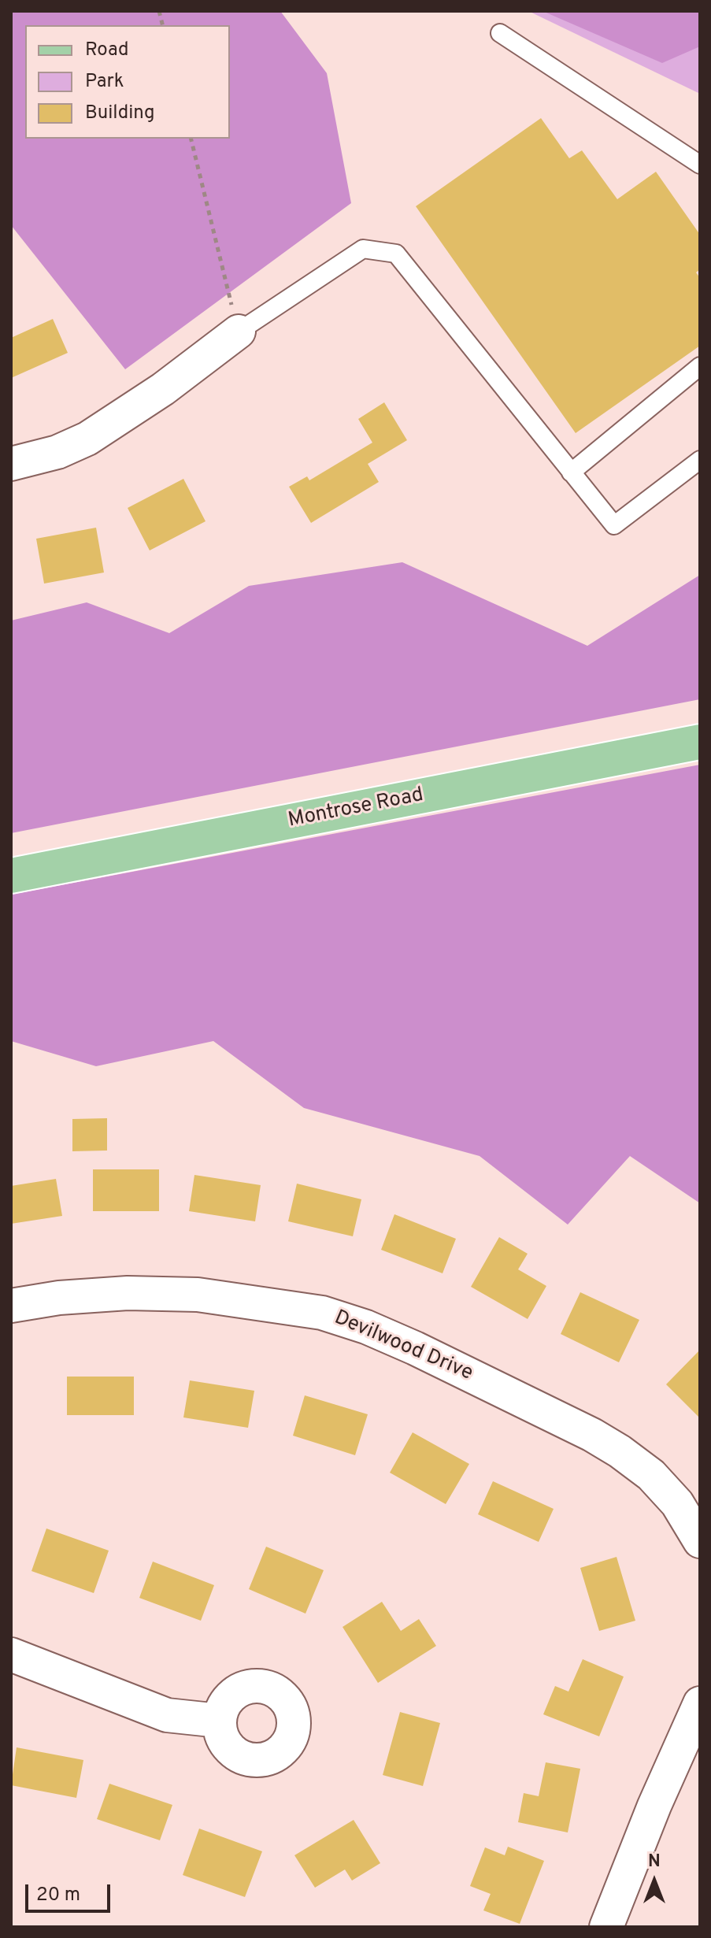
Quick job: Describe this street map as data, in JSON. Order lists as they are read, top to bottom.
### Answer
{
  "streets": {
    "main road": ["Montrose Road"],
    "street": ["Devilwood Drive"]
  },
  "legend": ["Road", "Park", "Building"],
  "scale_bar": "20 m",
  "north": "top"
}
